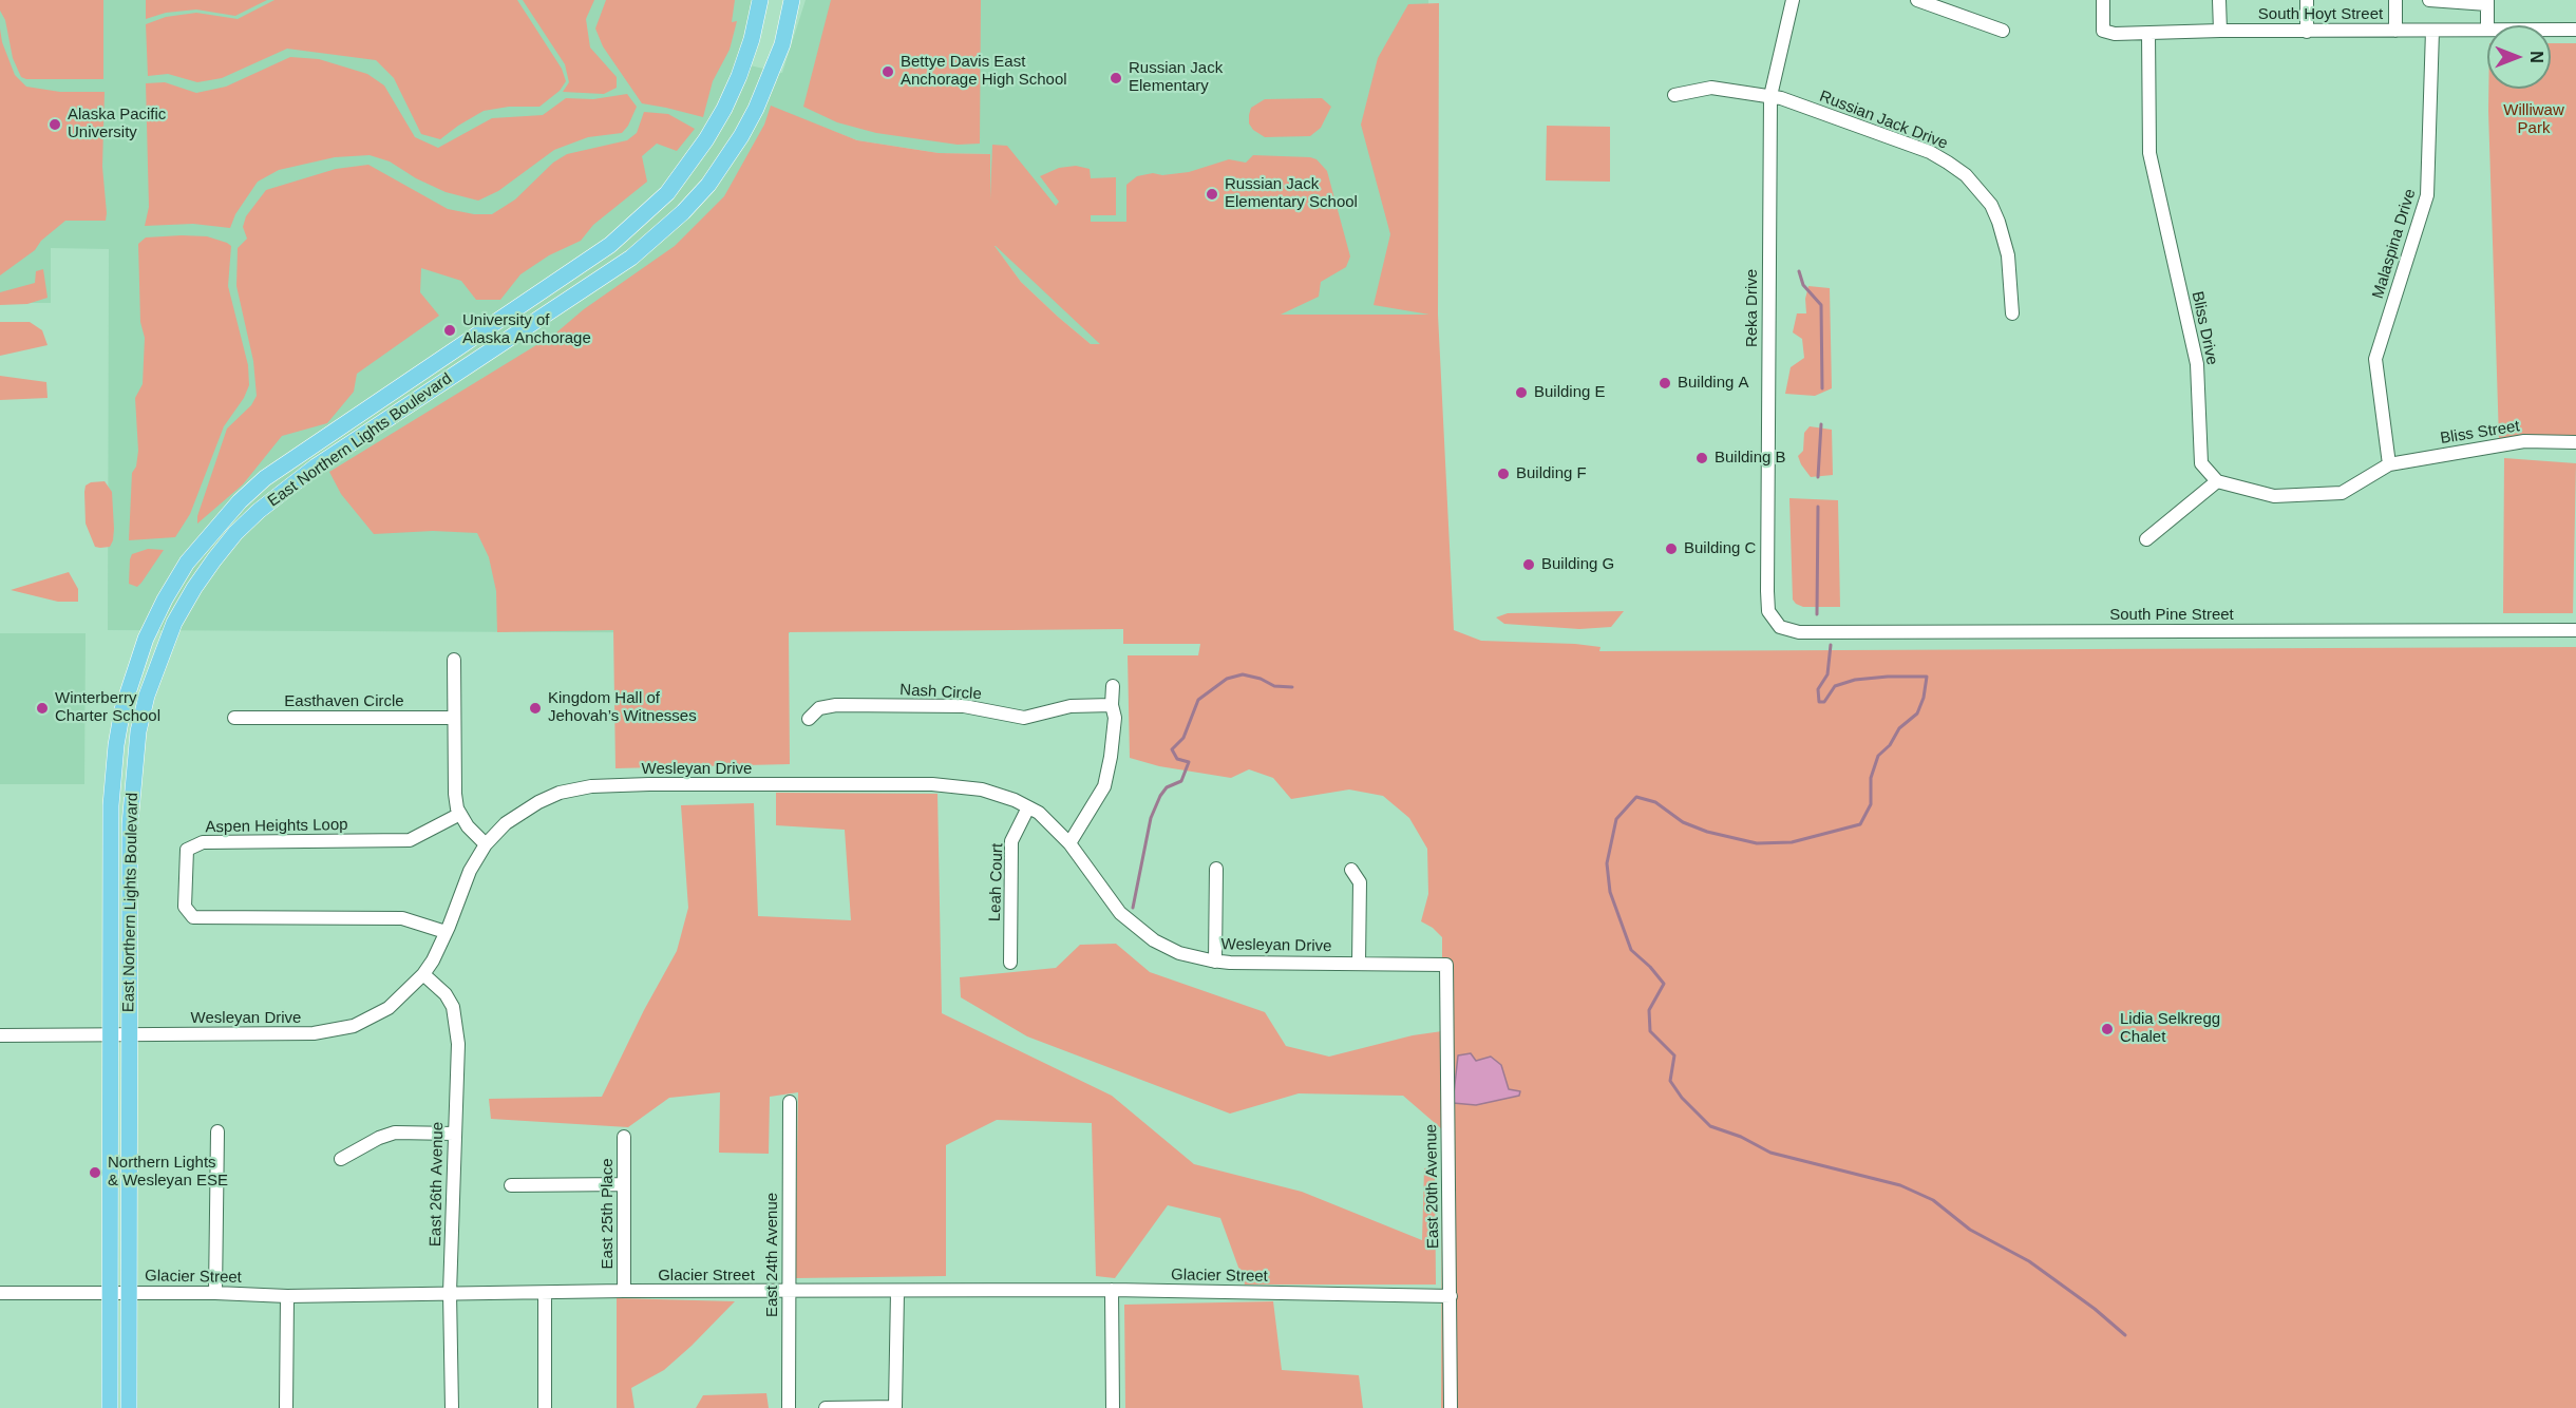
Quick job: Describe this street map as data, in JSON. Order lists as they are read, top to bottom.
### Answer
{
  "streets": {
    "main road": ["East Northern Lights Boulevard"],
    "street": [
      "South Hoyt Street",
      "Russian Jack Drive",
      "Malaspina Drive",
      "Reka Drive",
      "Bliss Drive",
      "Bliss Street",
      "South Pine Street",
      "Nash Circle",
      "Easthaven Circle",
      "Wesleyan Drive",
      "Aspen Heights Loop",
      "Leah Court",
      "East 26th Avenue",
      "East 20th Avenue",
      "East 25th Place",
      "East 24th Avenue",
      "Glacier Street"
    ]
  },
  "crossings": [
    ["South Hoyt Street", "Malaspina Drive"],
    ["South Hoyt Street", "Bliss Drive"],
    ["Russian Jack Drive", "Reka Drive"],
    ["Malaspina Drive", "Bliss Street"],
    ["Reka Drive", "South Pine Street"],
    ["East Northern Lights Boulevard", "Wesleyan Drive"],
    ["East Northern Lights Boulevard", "Glacier Street"],
    ["Wesleyan Drive", "Aspen Heights Loop"],
    ["Wesleyan Drive", "Leah Court"],
    ["Wesleyan Drive", "East 26th Avenue"],
    ["Wesleyan Drive", "East 20th Avenue"],
    ["East 26th Avenue", "Glacier Street"],
    ["East 20th Avenue", "Glacier Street"],
    ["East 25th Place", "Glacier Street"],
    ["East 24th Avenue", "Glacier Street"]
  ],
  "parks": ["Williwaw Park"],
  "places": [
    "Bettye Davis East Anchorage High School",
    "Russian Jack Elementary",
    "Alaska Pacific University",
    "Russian Jack Elementary School",
    "University of Alaska Anchorage",
    "Building A",
    "Building E",
    "Building B",
    "Building F",
    "Building C",
    "Building G",
    "Winterberry Charter School",
    "Kingdom Hall of Jehovah’s Witnesses",
    "Lidia Selkregg Chalet",
    "Northern Lights & Wesleyan ESE"
  ],
  "north": "right"
}
